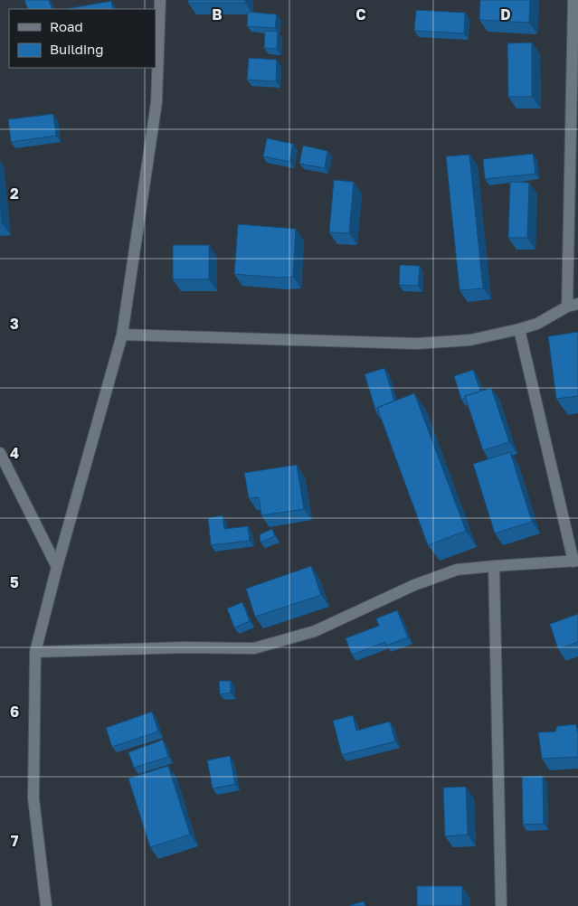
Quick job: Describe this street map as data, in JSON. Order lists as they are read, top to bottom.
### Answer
{
  "legend": ["Road", "Building"],
  "grid": {
    "columns": ["B", "C", "D"],
    "rows": [
      "2",
      "3",
      "4",
      "5",
      "6",
      "7"
    ]
  }
}
